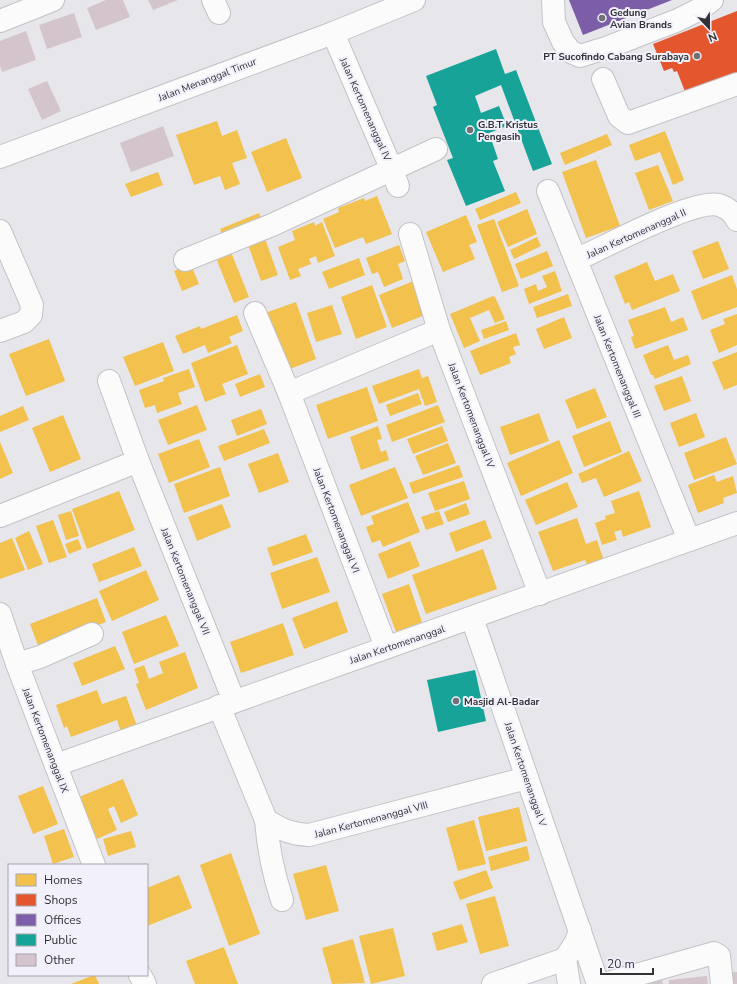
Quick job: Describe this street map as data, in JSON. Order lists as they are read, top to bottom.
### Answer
{
  "streets": {
    "street": [
      "Jalan Menanggal Timur",
      "Jalan Kertomenanggal IV",
      "Jalan Kertomenanggal II",
      "Jalan Kertomenanggal III",
      "Jalan Kertomenanggal VI",
      "Jalan Kertomenanggal VII",
      "Jalan Kertomenanggal",
      "Jalan Kertomenanggal IX",
      "Jalan Kertomenanggal V",
      "Jalan Kertomenanggal VIII"
    ]
  },
  "crossings": [
    ["Jalan Menanggal Timur", "Jalan Kertomenanggal IV"],
    ["Jalan Kertomenanggal IV", "Jalan Kertomenanggal"],
    ["Jalan Kertomenanggal II", "Jalan Kertomenanggal III"],
    ["Jalan Kertomenanggal III", "Jalan Kertomenanggal"],
    ["Jalan Kertomenanggal VI", "Jalan Kertomenanggal"],
    ["Jalan Kertomenanggal VII", "Jalan Kertomenanggal"],
    ["Jalan Kertomenanggal", "Jalan Kertomenanggal IX"],
    ["Jalan Kertomenanggal", "Jalan Kertomenanggal V"],
    ["Jalan Kertomenanggal V", "Jalan Kertomenanggal VIII"]
  ],
  "places": [
    "Gedung Avian Brands",
    "PT Sucofindo Cabang Surabaya",
    "G.B.T Kristus Pengasih",
    "Masjid Al-Badar"
  ],
  "legend": [
    "Homes",
    "Shops",
    "Offices",
    "Public",
    "Other"
  ],
  "scale_bar": "20 m",
  "north": "bottom"
}
